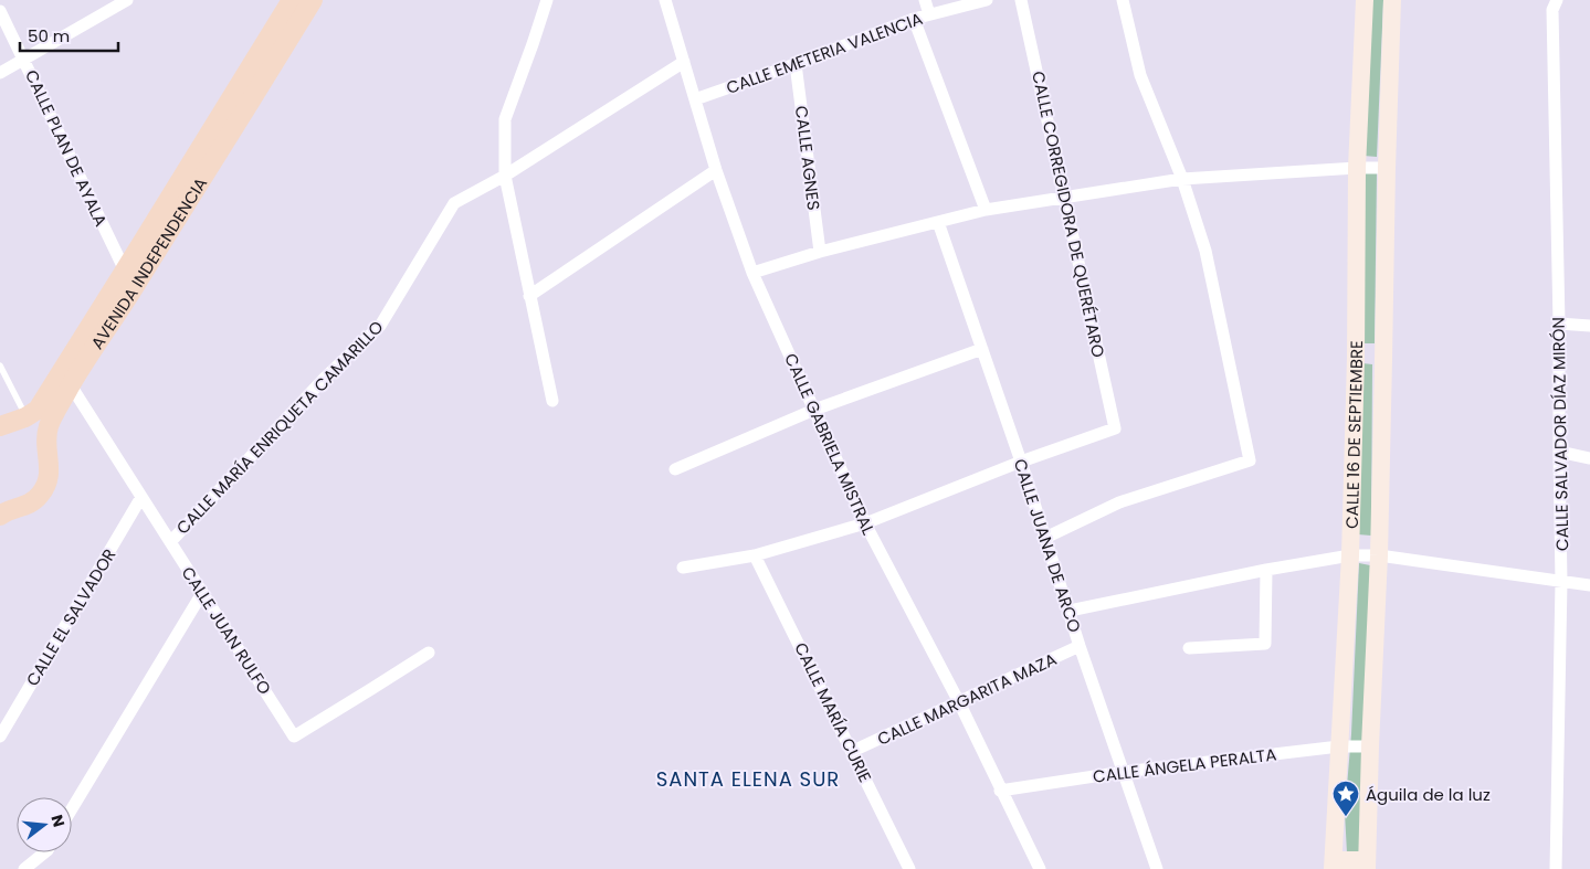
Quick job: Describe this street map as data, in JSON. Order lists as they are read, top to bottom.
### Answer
{
  "streets": {
    "main road": ["AVENIDA INDEPENDENCIA"],
    "street": [
      "CALLE EMETERIA VALENCIA",
      "CALLE PLAN DE AYALA",
      "CALLE AGNES",
      "CALLE CORREGIDORA DE QUERÉTARO",
      "CALLE MARÍA ENRIQUETA CAMARILLO",
      "CALLE SALVADOR DÍAZ MIRÓN",
      "CALLE 16 DE SEPTIEMBRE",
      "CALLE GABRIELA MISTRAL",
      "CALLE JUANA DE ARCO",
      "CALLE EL SALVADOR",
      "CALLE JUAN RULFO",
      "CALLE MARGARITA MAZA",
      "CALLE MARÍA CURIE",
      "CALLE ÁNGELA PERALTA"
    ]
  },
  "crossings": [
    ["CALLE EMETERIA VALENCIA", "CALLE AGNES"],
    ["CALLE EMETERIA VALENCIA", "CALLE GABRIELA MISTRAL"],
    ["CALLE PLAN DE AYALA", "AVENIDA INDEPENDENCIA"],
    ["CALLE CORREGIDORA DE QUERÉTARO", "CALLE JUANA DE ARCO"],
    ["AVENIDA INDEPENDENCIA", "CALLE JUAN RULFO"],
    ["CALLE MARÍA ENRIQUETA CAMARILLO", "CALLE GABRIELA MISTRAL"],
    ["CALLE MARÍA ENRIQUETA CAMARILLO", "CALLE JUAN RULFO"],
    ["CALLE 16 DE SEPTIEMBRE", "CALLE ÁNGELA PERALTA"],
    ["CALLE GABRIELA MISTRAL", "CALLE MARGARITA MAZA"],
    ["CALLE GABRIELA MISTRAL", "CALLE ÁNGELA PERALTA"],
    ["CALLE JUANA DE ARCO", "CALLE MARGARITA MAZA"],
    ["CALLE JUANA DE ARCO", "CALLE ÁNGELA PERALTA"],
    ["CALLE EL SALVADOR", "CALLE JUAN RULFO"],
    ["CALLE MARGARITA MAZA", "CALLE MARÍA CURIE"]
  ],
  "districts": ["SANTA ELENA SUR"],
  "places": {
    "place": ["Águila de la luz"]
  },
  "scale_bar": "50 m",
  "north": "right"
}
